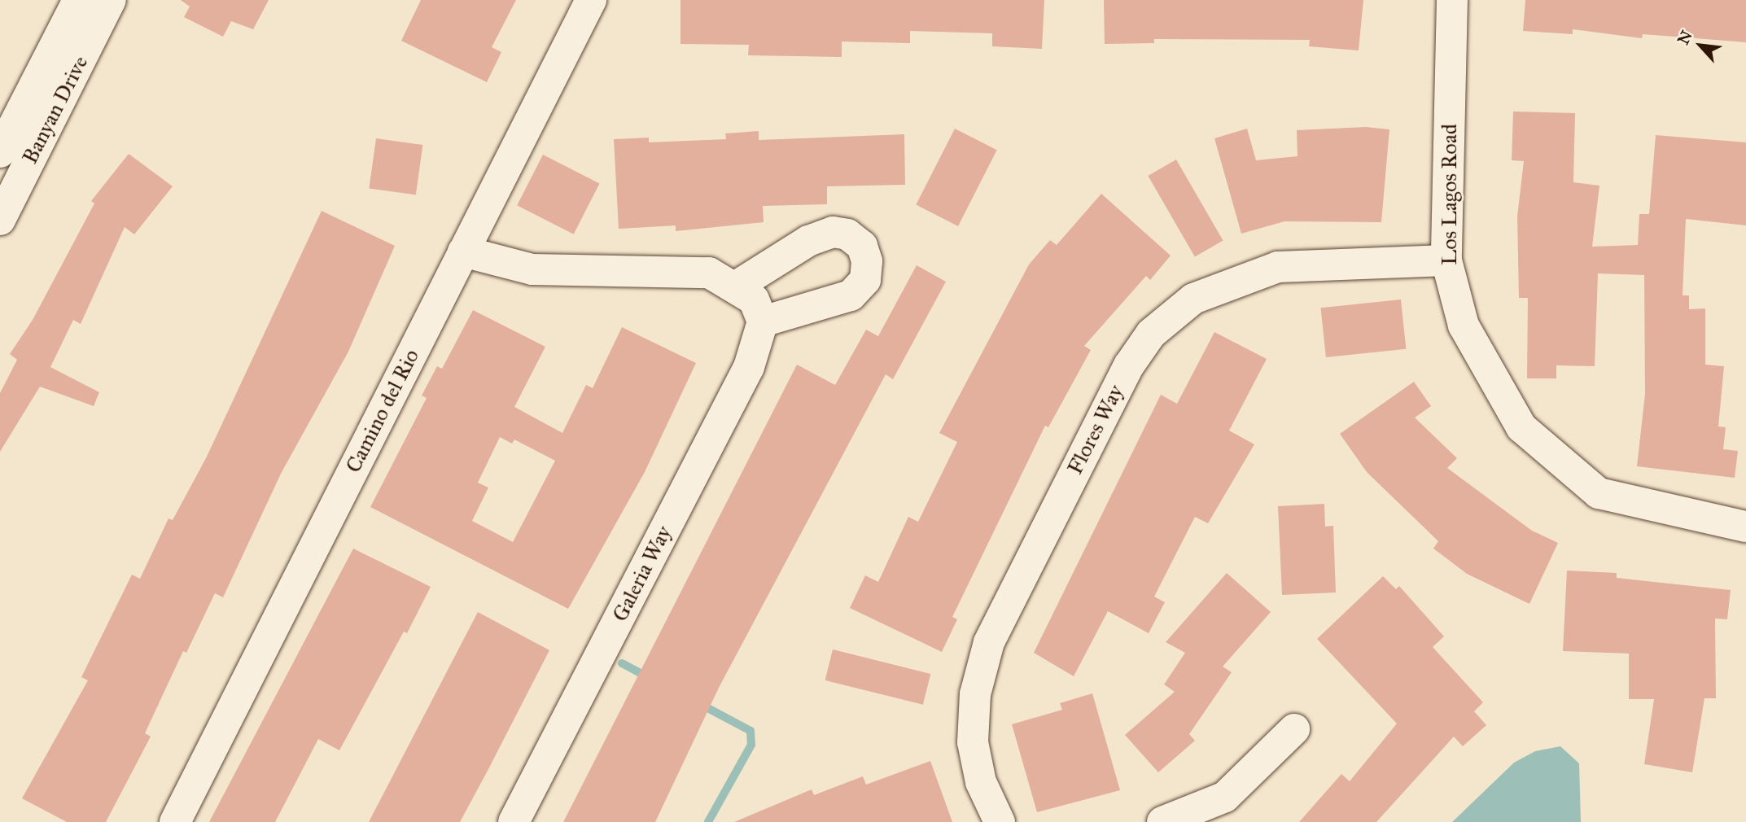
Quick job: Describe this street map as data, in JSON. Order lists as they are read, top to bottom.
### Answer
{
  "streets": {
    "street": [
      "Banyan Drive",
      "Los Lagos Road",
      "Camino del Rio",
      "Flores Way",
      "Galeria Way"
    ]
  },
  "crossings": [
    ["Los Lagos Road", "Flores Way"]
  ],
  "north": "top left"
}
